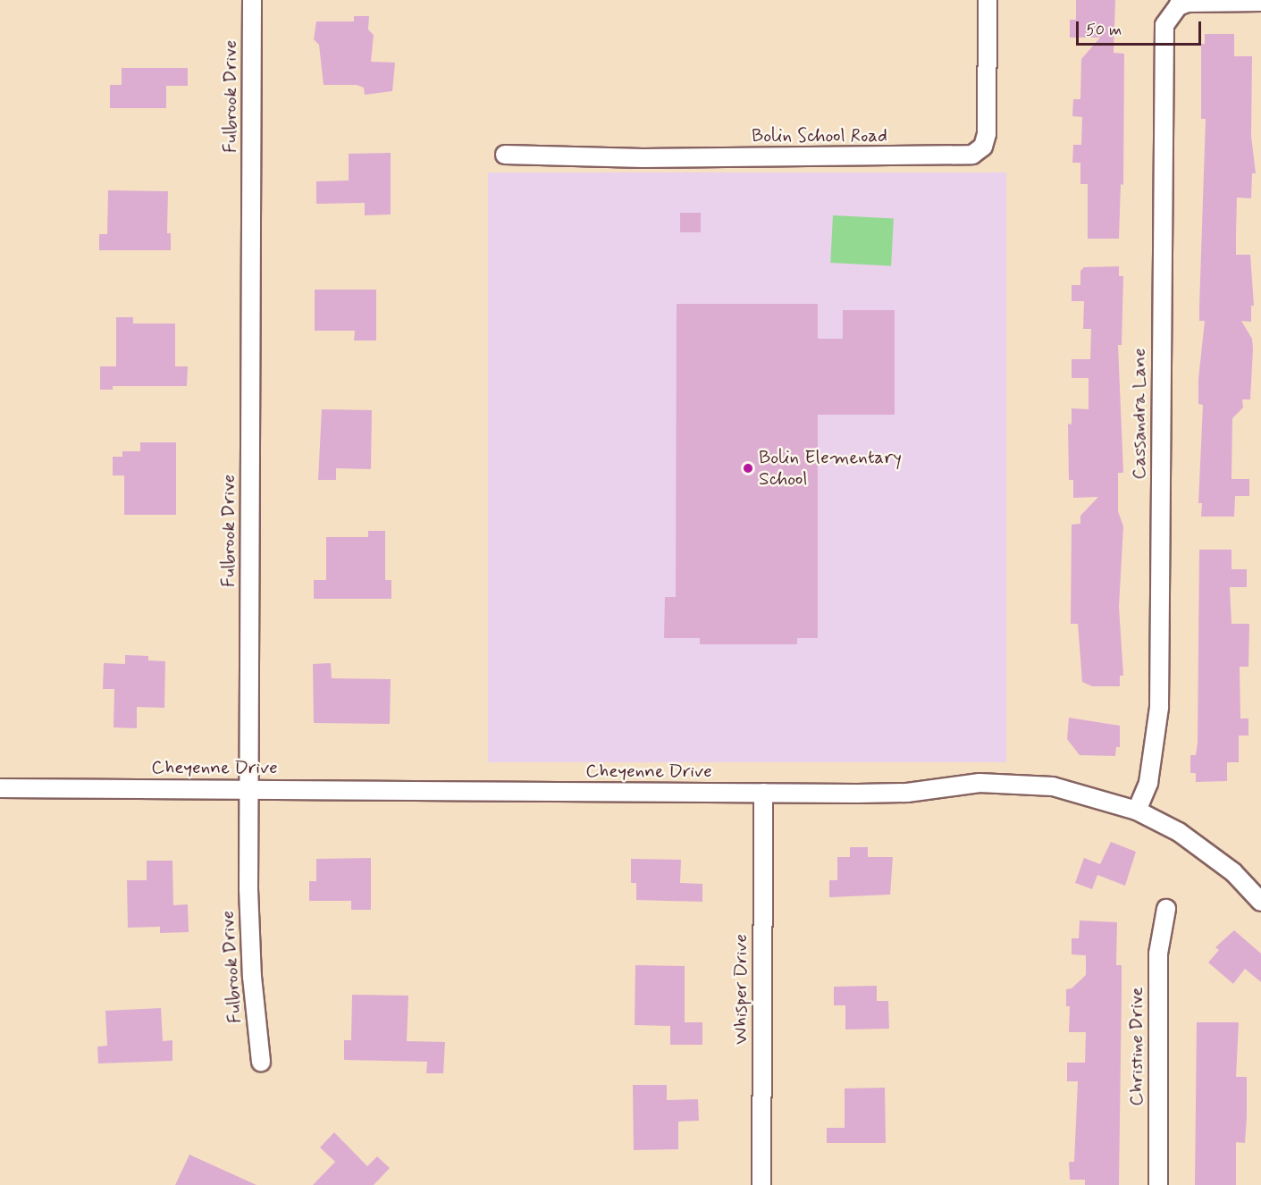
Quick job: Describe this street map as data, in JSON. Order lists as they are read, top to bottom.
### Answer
{
  "streets": {
    "street": [
      "Fulbrook Drive",
      "Bolin School Road",
      "Cassandra Lane",
      "Cheyenne Drive",
      "Whisper Drive",
      "Christine Drive"
    ]
  },
  "crossings": [
    ["Fulbrook Drive", "Cheyenne Drive"],
    ["Cassandra Lane", "Cheyenne Drive"],
    ["Cheyenne Drive", "Whisper Drive"]
  ],
  "places": ["Bolin Elementary School"],
  "scale_bar": "50 m"
}
